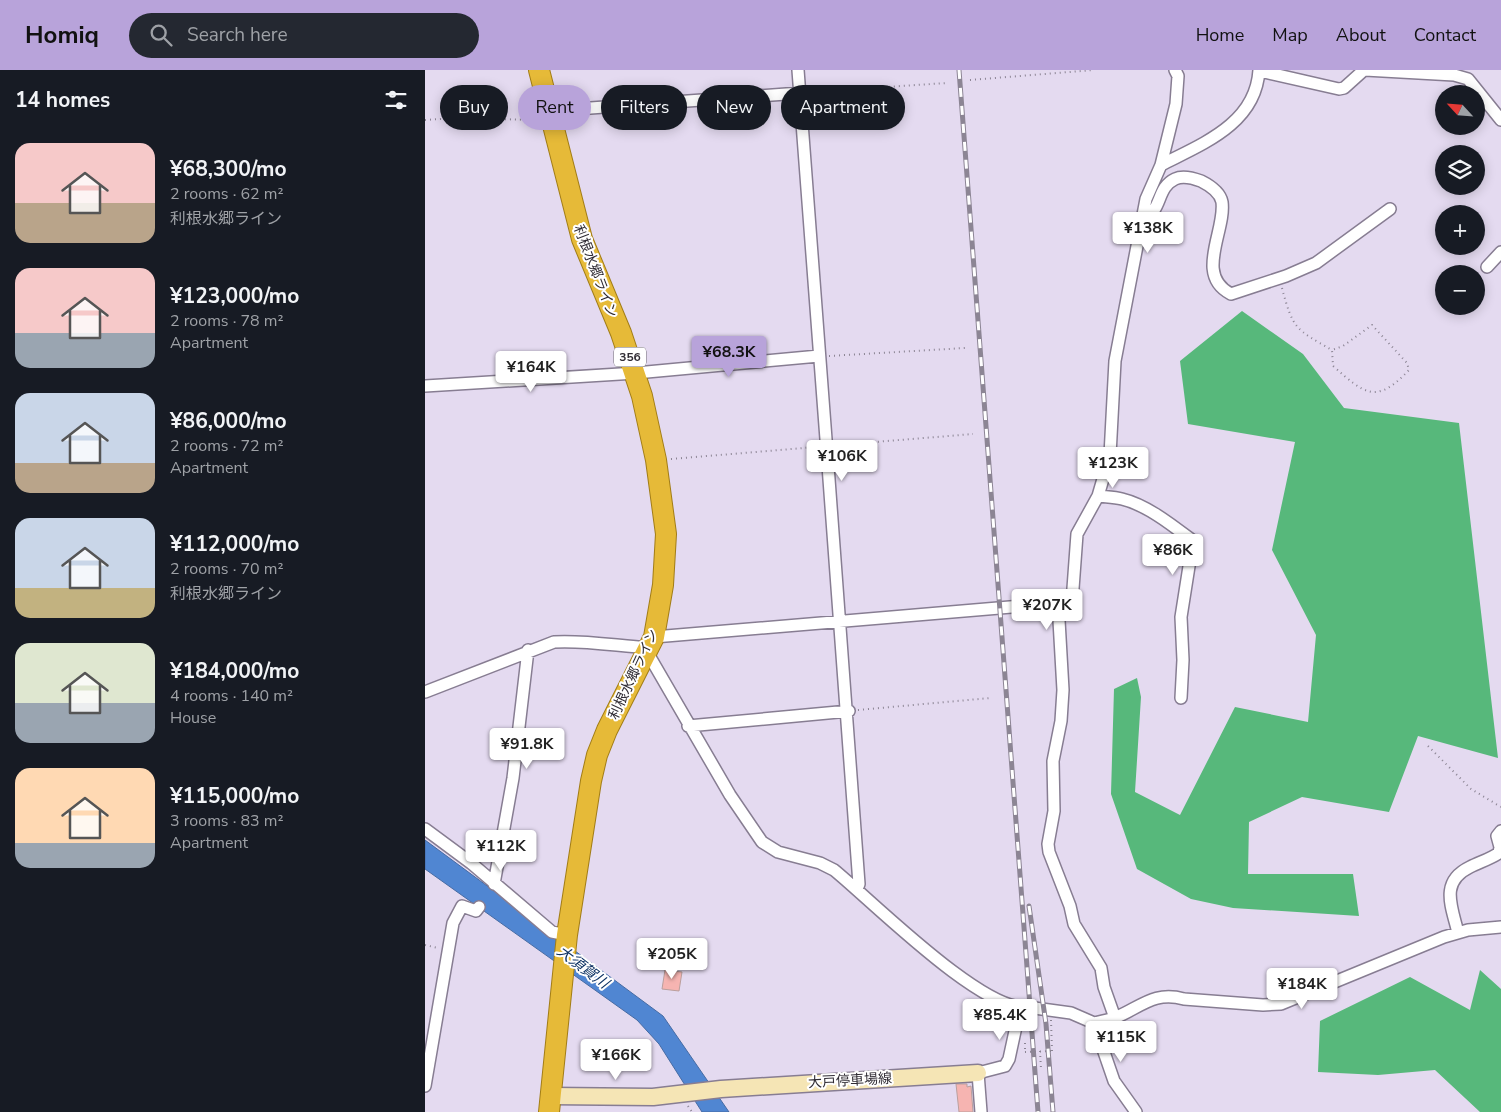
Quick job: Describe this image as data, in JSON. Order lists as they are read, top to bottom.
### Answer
{
  "streets": {
    "highway": ["利根水郷ライン", "356"],
    "main road": ["大戸停車場線"]
  },
  "crossings": [
    ["利根水郷ライン", "大戸停車場線"]
  ],
  "water": ["大須賀川"],
  "north": "top left",
  "page": {
    "header": "Homiq",
    "search": "Search here",
    "nav": [
      "Home",
      "Map",
      "About",
      "Contact"
    ],
    "heading": "14 homes",
    "map_buttons": ["+", "−"],
    "chip": [
      "Buy",
      "Rent",
      "Filters",
      "New",
      "Apartment"
    ],
    "list": [
      {
        "name": "¥68,300/mo",
        "note": "2 rooms · 62 m² · 利根水郷ライン"
      },
      {
        "name": "¥123,000/mo",
        "note": "2 rooms · 78 m² · Apartment"
      },
      {
        "name": "¥86,000/mo",
        "note": "2 rooms · 72 m² · Apartment"
      },
      {
        "name": "¥112,000/mo",
        "note": "2 rooms · 70 m² · 利根水郷ライン"
      },
      {
        "name": "¥184,000/mo",
        "note": "4 rooms · 140 m² · House"
      },
      {
        "name": "¥115,000/mo",
        "note": "3 rooms · 83 m² · Apartment"
      }
    ],
    "price": [
      "¥138K",
      "¥68.3K",
      "¥164K",
      "¥106K",
      "¥123K",
      "¥86K",
      "¥207K",
      "¥91.8K",
      "¥112K",
      "¥205K",
      "¥184K",
      "¥85.4K",
      "¥115K",
      "¥166K"
    ]
  }
}
